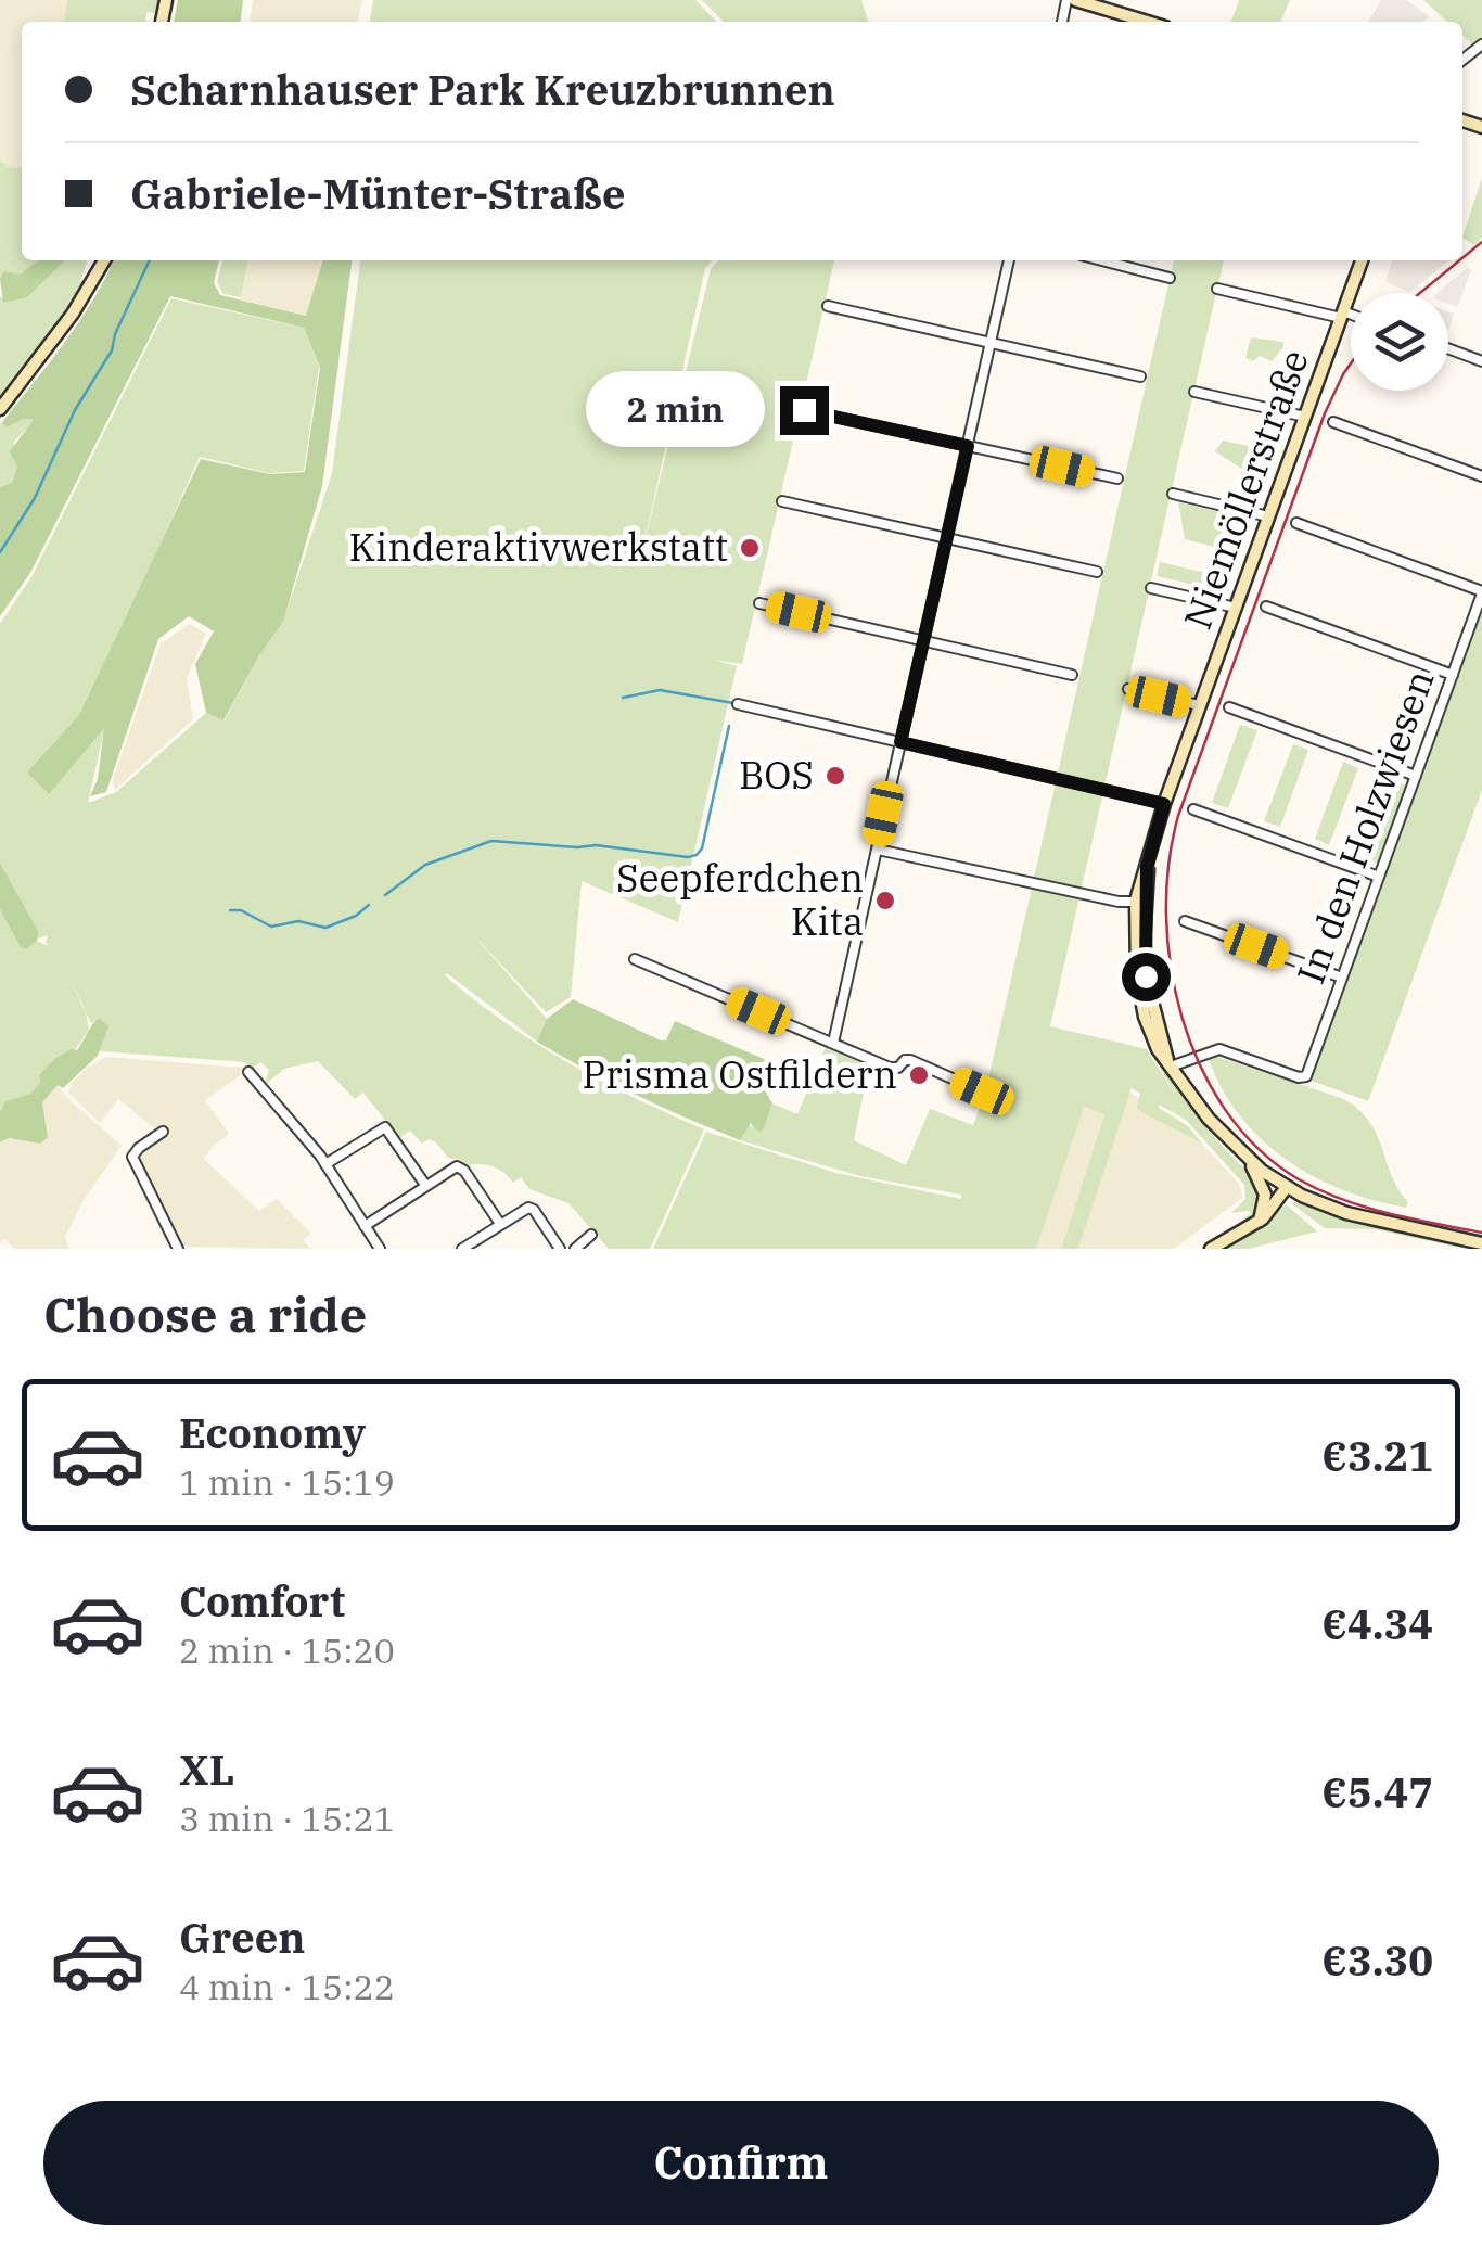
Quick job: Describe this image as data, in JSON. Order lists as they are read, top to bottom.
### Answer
{
  "streets": {
    "main road": ["Niemöllerstraße"],
    "street": ["In den Holzwiesen"]
  },
  "crossings": [
    ["Niemöllerstraße", "In den Holzwiesen"]
  ],
  "places": [
    "Kinderaktivwerkstatt",
    "BOS",
    "Seepferdchen Kita",
    "Prisma Ostfildern"
  ],
  "page": {
    "banner": ["Scharnhauser Park Kreuzbrunnen", "Gabriele-Münter-Straße"],
    "bubble": "2 min",
    "heading": "Choose a ride",
    "list": [
      {
        "name": "Economy",
        "note": "1 min · 15:19",
        "value": "€3.21"
      },
      {
        "name": "Comfort",
        "note": "2 min · 15:20",
        "value": "€4.34"
      },
      {
        "name": "XL",
        "note": "3 min · 15:21",
        "value": "€5.47"
      },
      {
        "name": "Green",
        "note": "4 min · 15:22",
        "value": "€3.30"
      }
    ],
    "buttons": "Confirm"
  }
}
